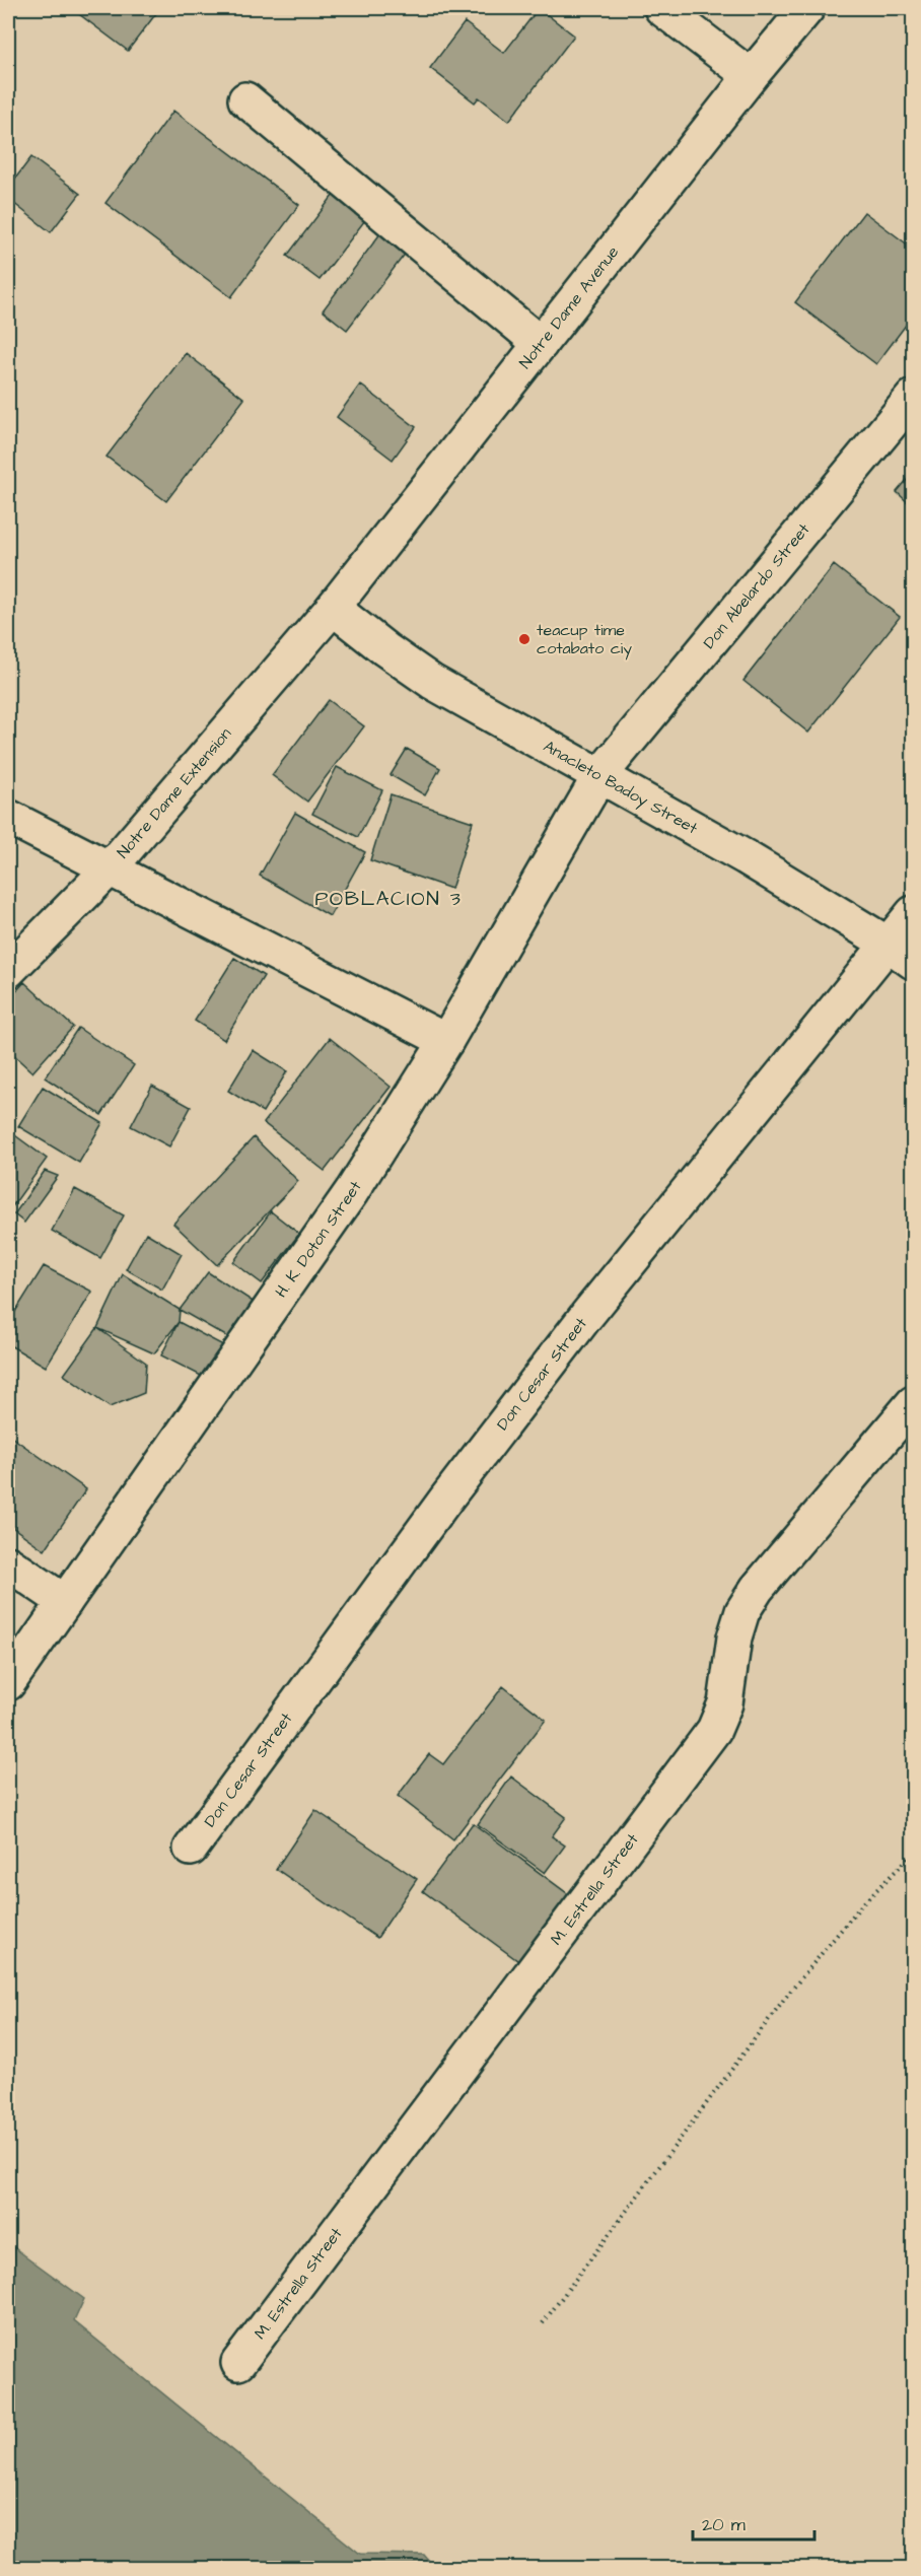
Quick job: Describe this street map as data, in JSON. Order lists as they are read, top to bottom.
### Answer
{
  "streets": {
    "street": [
      "Notre Dame Avenue",
      "Don Abelardo Street",
      "Anacleto Badoy Street",
      "Notre Dame Extension",
      "H. K. Doton Street",
      "Don Cesar Street",
      "M. Estrella Street"
    ]
  },
  "crossings": [
    ["Notre Dame Avenue", "Anacleto Badoy Street"],
    ["Notre Dame Avenue", "Notre Dame Extension"],
    ["Don Abelardo Street", "Anacleto Badoy Street"],
    ["Don Abelardo Street", "H. K. Doton Street"],
    ["Anacleto Badoy Street", "Notre Dame Extension"],
    ["Anacleto Badoy Street", "H. K. Doton Street"],
    ["Anacleto Badoy Street", "Don Cesar Street"]
  ],
  "districts": ["POBLACION 3"],
  "places": ["teacup time cotabato ciy"],
  "scale_bar": "20 m"
}
